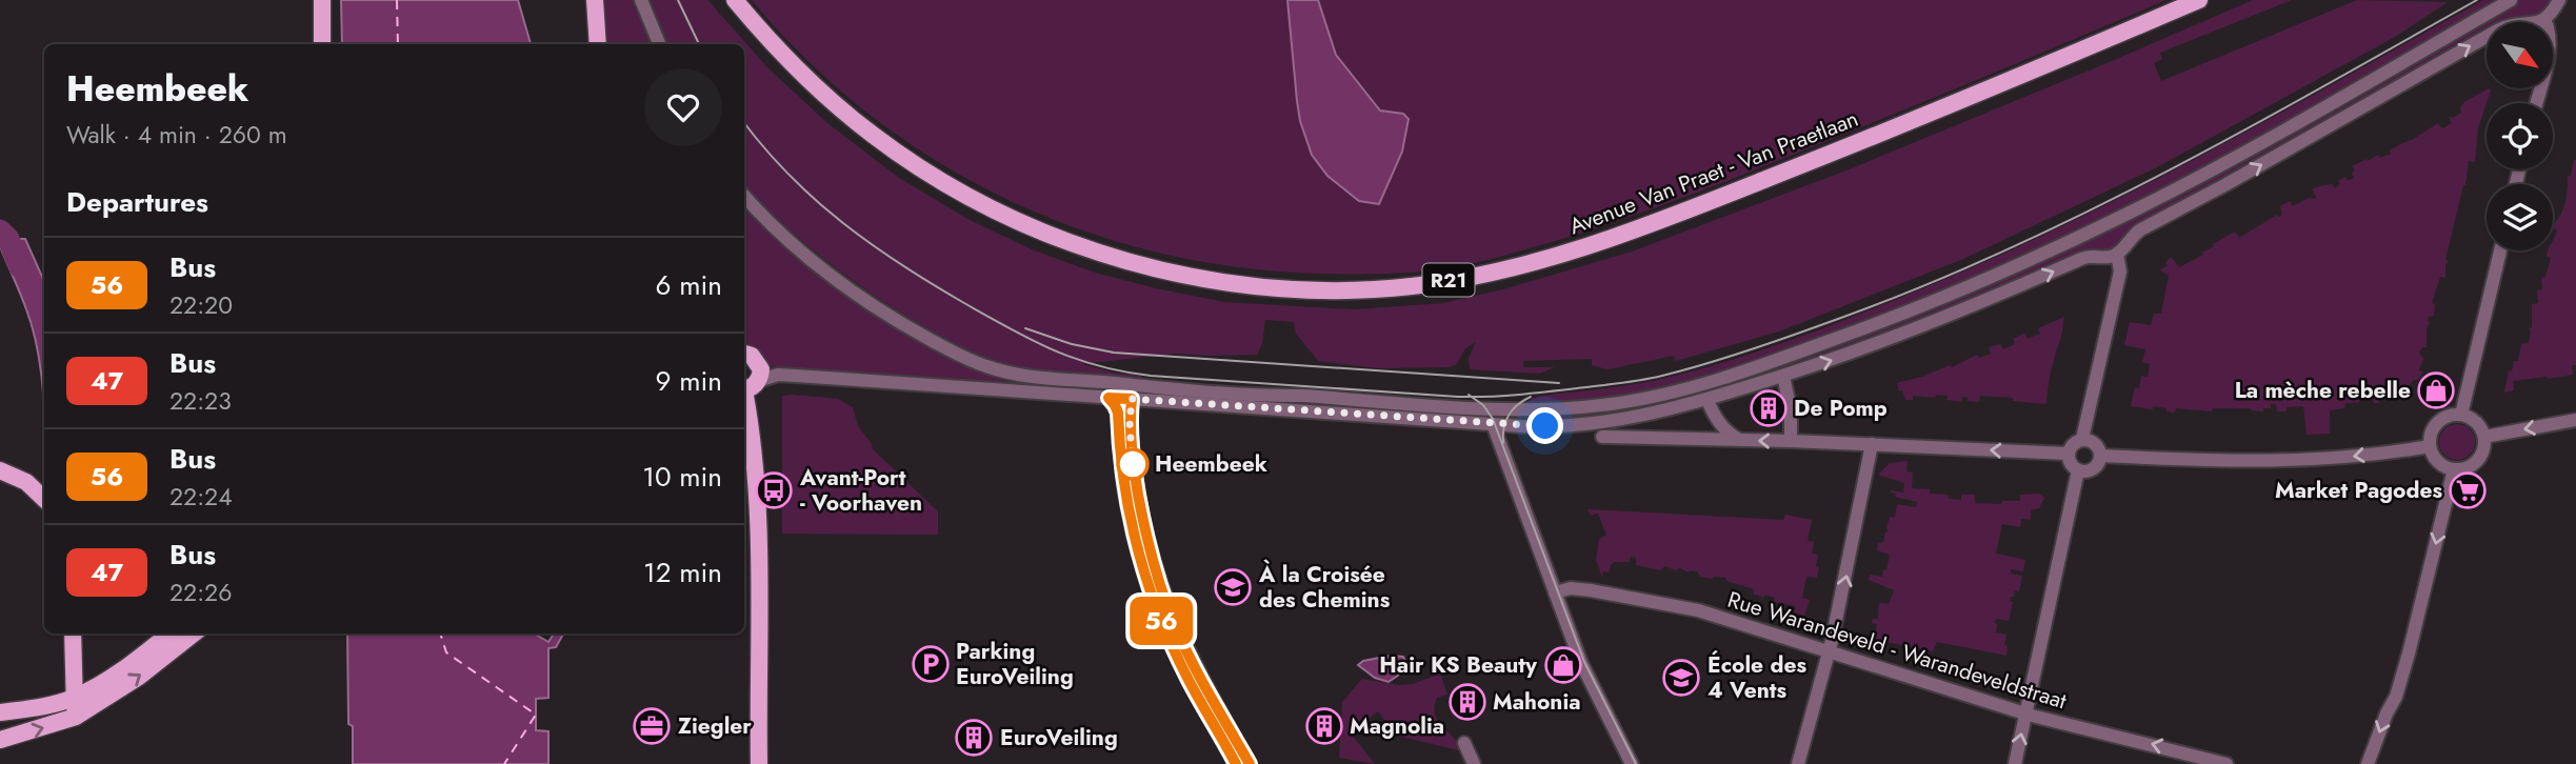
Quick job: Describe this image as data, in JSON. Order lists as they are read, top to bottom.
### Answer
{
  "streets": {
    "main road": ["Avenue Van Praet - Van Praetlaan", "R21"],
    "street": ["Rue Warandeveld - Warandeveldstraat"]
  },
  "places": {
    "shop": ["La mèche rebelle", "Hair KS Beauty"],
    "building": [
      "De Pomp",
      "Mahonia",
      "Magnolia",
      "EuroVeiling"
    ],
    "other": ["Heembeek"],
    "bus stop": ["Avant-Port - Voorhaven"],
    "supermarket": ["Market Pagodes"],
    "school or university": ["À la Croisée des Chemins", "École des 4 Vents"],
    "parking": ["Parking EuroVeiling"],
    "office": ["Ziegler"]
  },
  "lines": ["bus line 56"],
  "north": "bottom right",
  "page": {
    "on_map": "56",
    "heading": [
      ["Heembeek", "Walk · 4 min · 260 m"],
      "Departures"
    ],
    "list": [
      {
        "mark": "56",
        "name": "Bus",
        "note": "22:20",
        "value": "6 min"
      },
      {
        "mark": "47",
        "name": "Bus",
        "note": "22:23",
        "value": "9 min"
      },
      {
        "mark": "56",
        "name": "Bus",
        "note": "22:24",
        "value": "10 min"
      },
      {
        "mark": "47",
        "name": "Bus",
        "note": "22:26",
        "value": "12 min"
      }
    ]
  }
}
